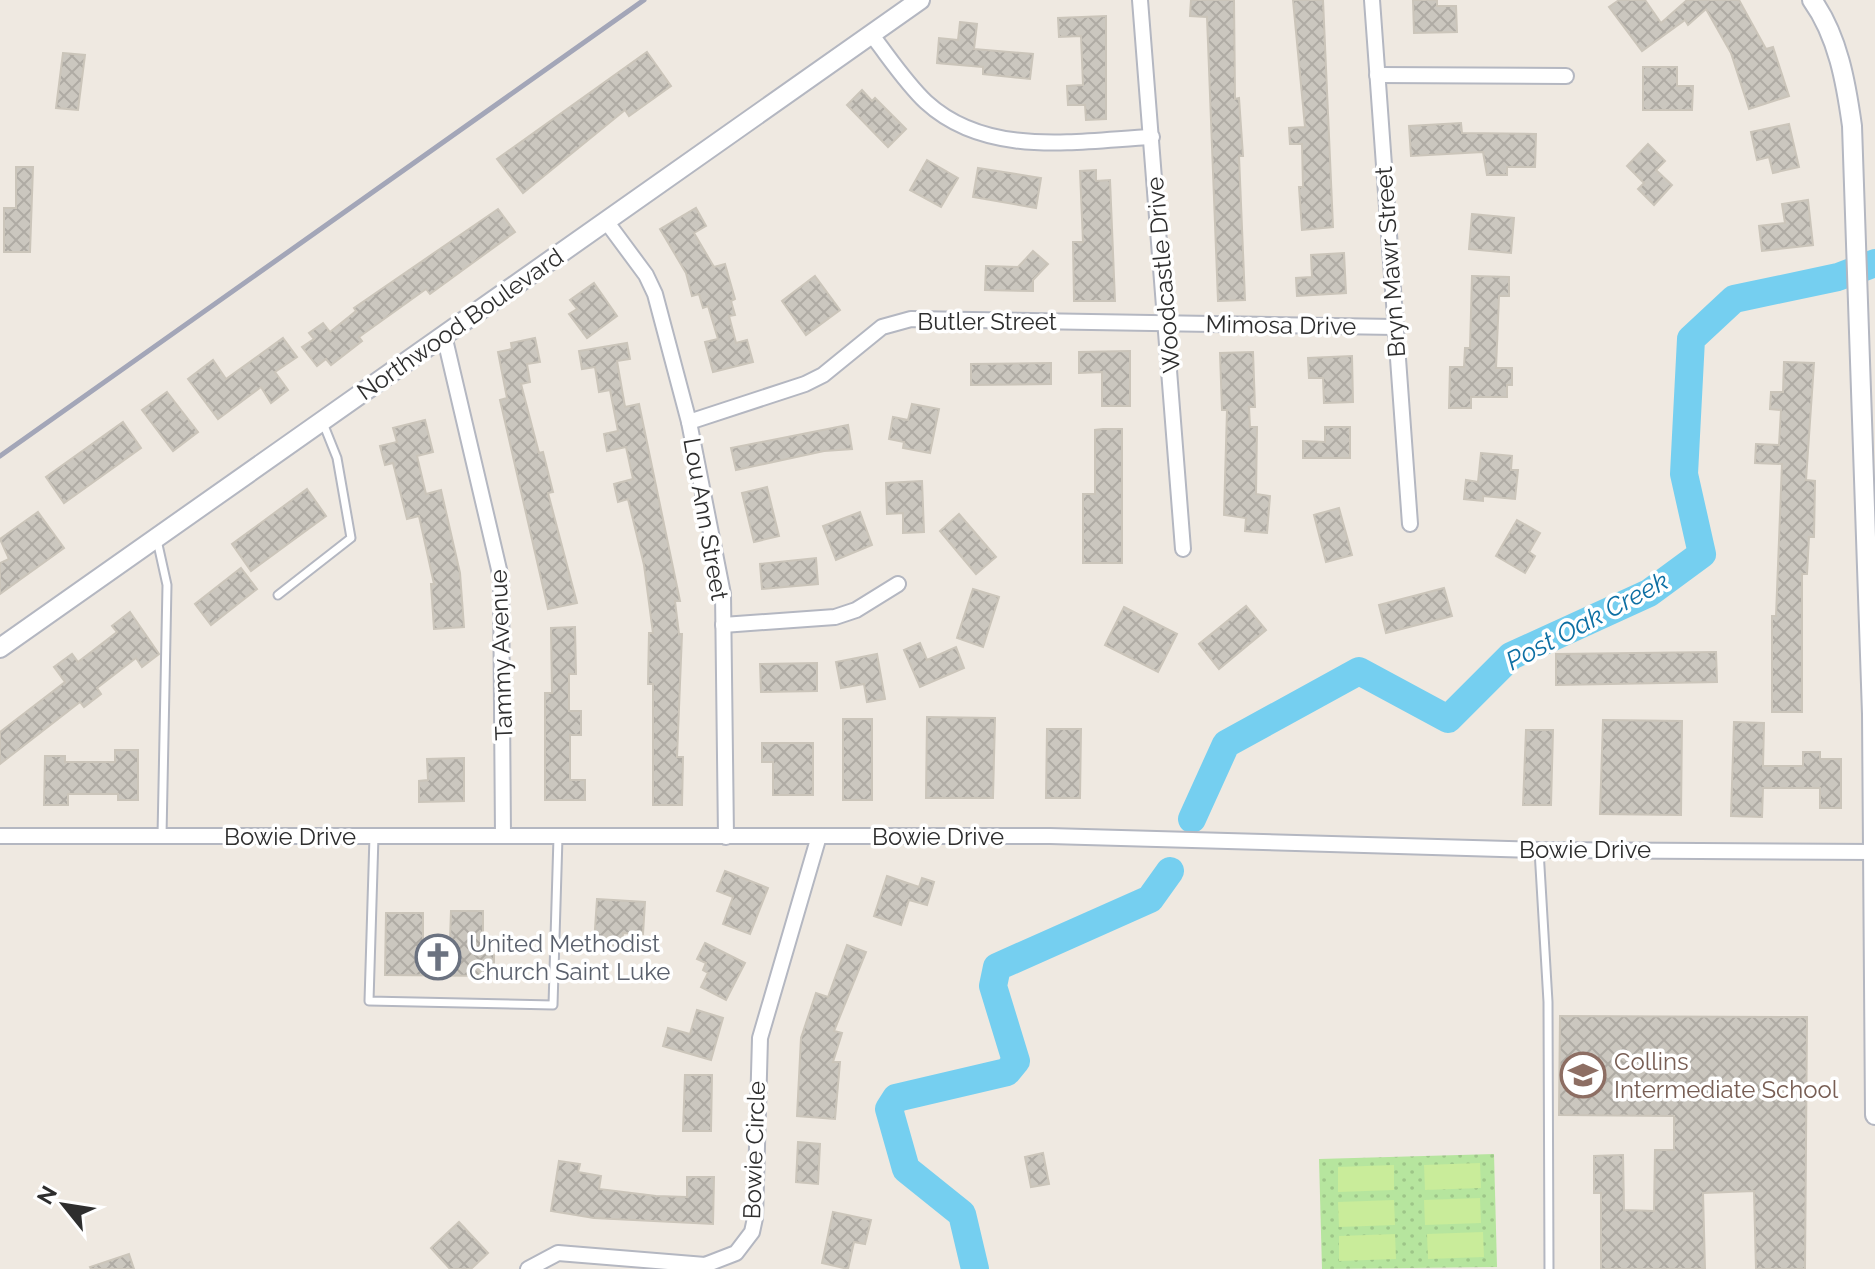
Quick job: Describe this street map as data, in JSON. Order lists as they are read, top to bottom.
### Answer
{
  "streets": {
    "street": [
      "Bryn Mawr Street",
      "Woodcastle Drive",
      "Butler Street",
      "Northwood Boulevard",
      "Mimosa Drive",
      "Lou Ann Street",
      "Tammy Avenue",
      "Bowie Drive",
      "Bowie Circle"
    ]
  },
  "crossings": [
    ["Bryn Mawr Street", "Mimosa Drive"],
    ["Woodcastle Drive", "Butler Street"],
    ["Woodcastle Drive", "Mimosa Drive"],
    ["Butler Street", "Mimosa Drive"],
    ["Butler Street", "Lou Ann Street"],
    ["Northwood Boulevard", "Lou Ann Street"],
    ["Northwood Boulevard", "Tammy Avenue"],
    ["Lou Ann Street", "Bowie Drive"],
    ["Tammy Avenue", "Bowie Drive"],
    ["Bowie Drive", "Bowie Circle"]
  ],
  "water": ["Post Oak Creek"],
  "places": {
    "church": ["United Methodist Church Saint Luke"],
    "school or university": ["Collins Intermediate School"]
  },
  "north": "top left"
}
